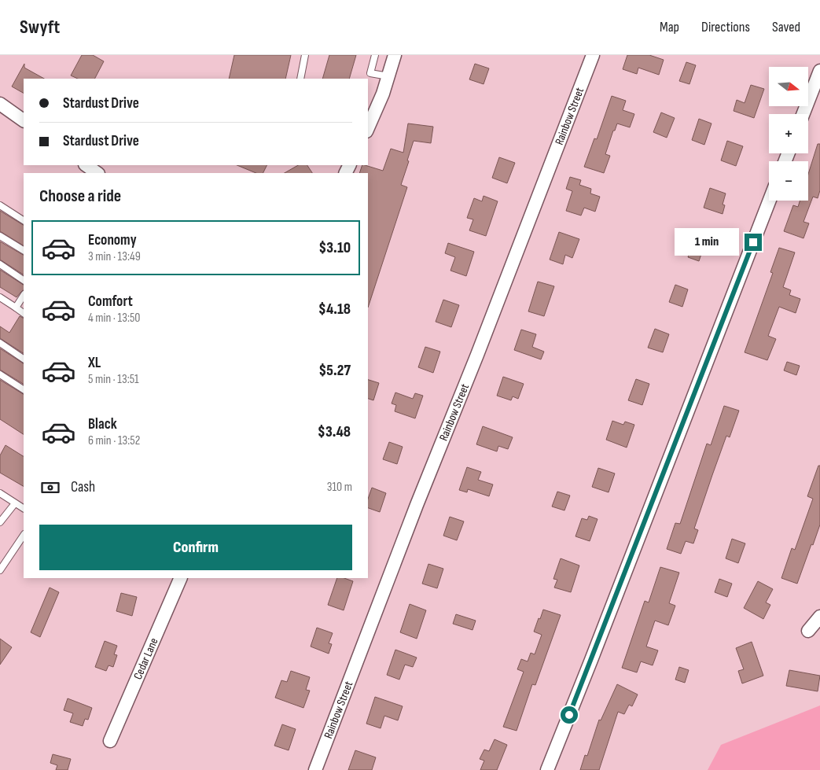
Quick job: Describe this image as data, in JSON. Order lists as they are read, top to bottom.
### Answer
{
  "streets": {
    "street": ["Rainbow Street", "Cedar Lane"]
  },
  "north": "right",
  "page": {
    "header": "Swyft",
    "nav": ["Map", "Directions", "Saved"],
    "map_buttons": ["+", "−"],
    "banner": ["Stardust Drive", "Stardust Drive"],
    "heading": "Choose a ride",
    "list": [
      {
        "name": "Economy",
        "note": "3 min · 13:49",
        "value": "$3.10"
      },
      {
        "name": "Comfort",
        "note": "4 min · 13:50",
        "value": "$4.18"
      },
      {
        "name": "XL",
        "note": "5 min · 13:51",
        "value": "$5.27"
      },
      {
        "name": "Black",
        "note": "6 min · 13:52",
        "value": "$3.48"
      }
    ],
    "bubble": "1 min",
    "pay": ["Cash", "310 m"],
    "buttons": "Confirm"
  }
}
